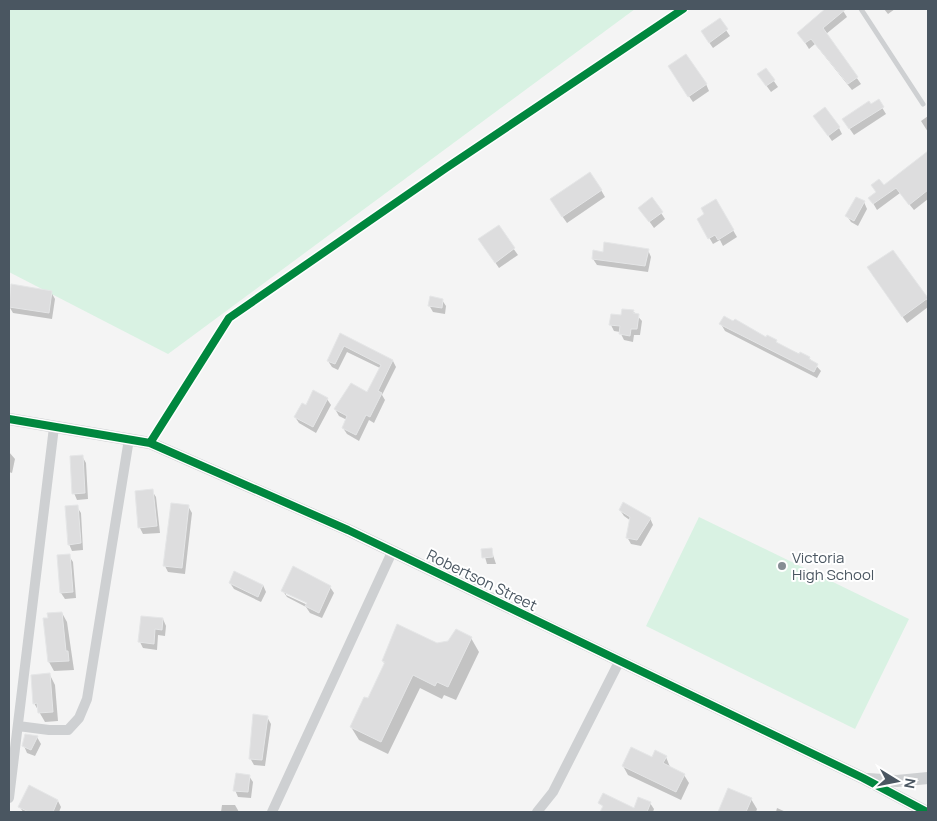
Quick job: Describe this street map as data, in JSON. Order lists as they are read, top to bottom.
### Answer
{
  "streets": {
    "street": ["Robertson Street"]
  },
  "places": ["Victoria High School"],
  "north": "right"
}
